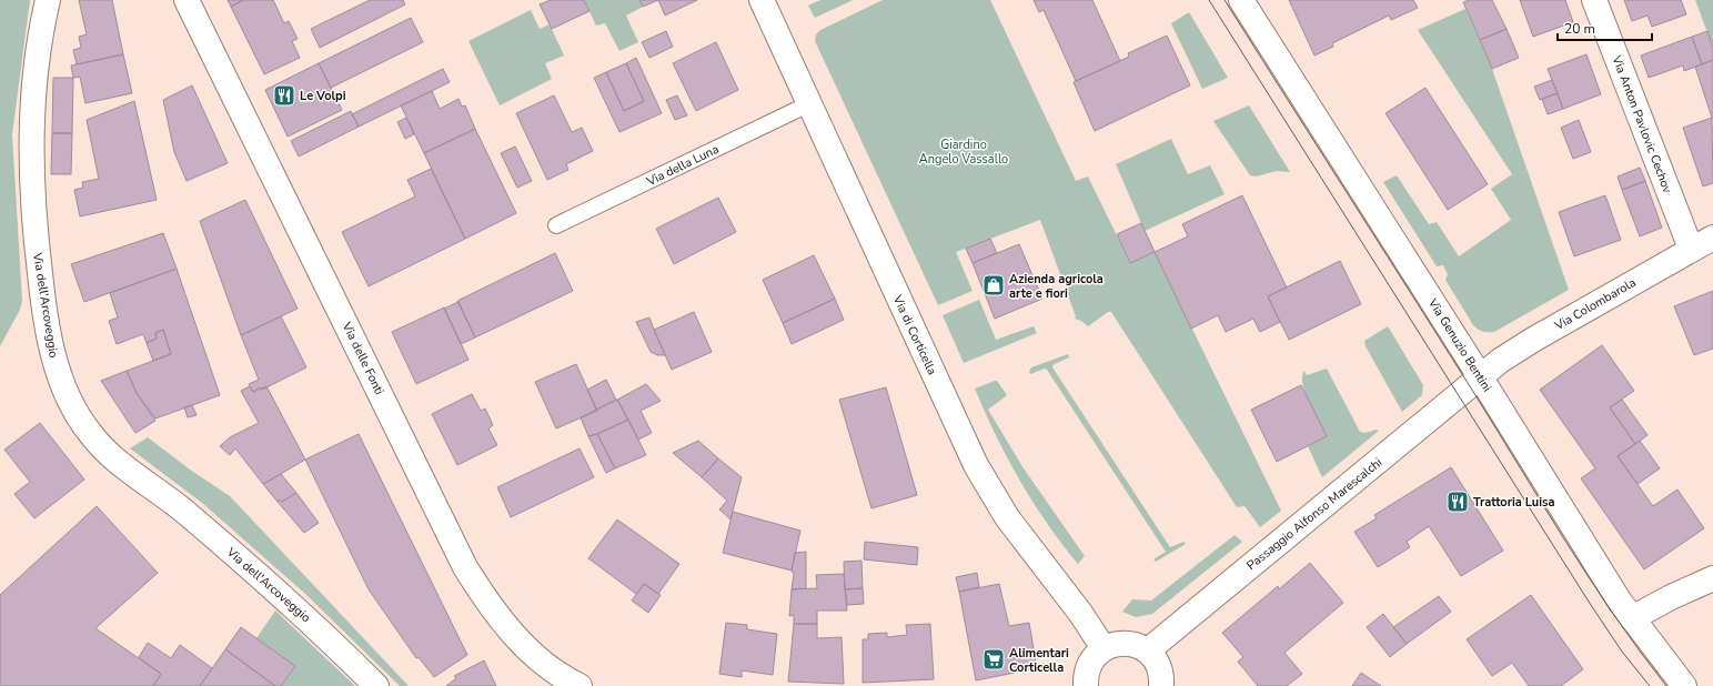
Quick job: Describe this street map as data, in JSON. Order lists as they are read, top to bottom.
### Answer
{
  "streets": {
    "street": [
      "Via Anton Pavlovic Cechov",
      "Via Colombarola",
      "Via dell'Arcoveggio",
      "Via di Corticella",
      "Via Genuzio Bentini",
      "Via delle Fonti",
      "Passaggio Alfonso Marescalchi"
    ],
    "lane": ["Via della Luna"]
  },
  "crossings": [
    ["Via Anton Pavlovic Cechov", "Via Colombarola"],
    ["Via della Luna", "Via di Corticella"],
    ["Via Colombarola", "Via Genuzio Bentini"],
    ["Via Colombarola", "Passaggio Alfonso Marescalchi"],
    ["Via Genuzio Bentini", "Passaggio Alfonso Marescalchi"]
  ],
  "parks": ["Giardino Angelo Vassallo"],
  "places": {
    "restaurant": ["Le Volpi", "Trattoria Luisa"],
    "shop": ["Azienda agricola arte e fiori"],
    "supermarket": ["Alimentari Corticella"]
  },
  "scale_bar": "20 m"
}
